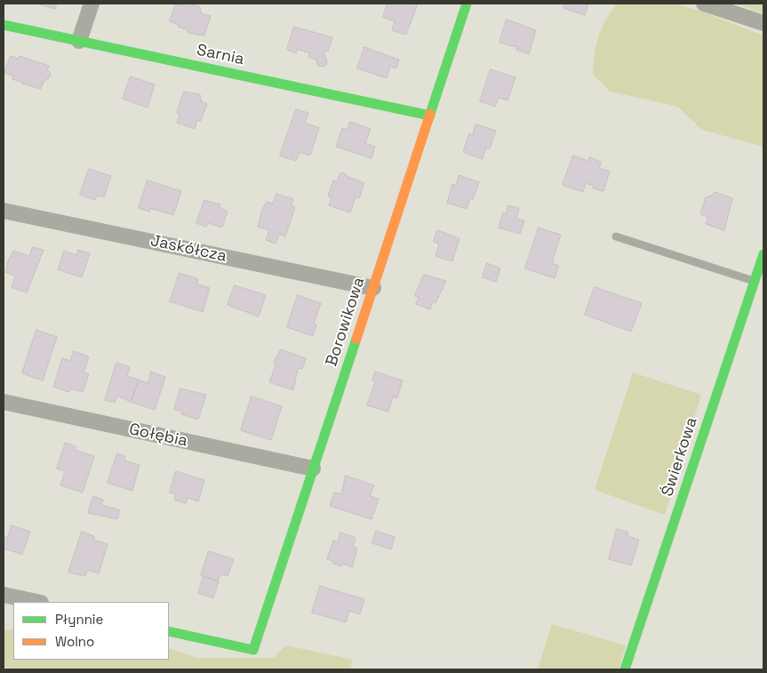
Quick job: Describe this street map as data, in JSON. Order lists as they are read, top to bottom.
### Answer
{
  "streets": {
    "street": [
      "Sarnia",
      "Jaskółcza",
      "Borowikowa",
      "Gołębia",
      "Świerkowa"
    ]
  },
  "crossings": [
    ["Sarnia", "Borowikowa"],
    ["Jaskółcza", "Borowikowa"],
    ["Borowikowa", "Gołębia"]
  ],
  "legend": ["Płynnie", "Wolno"]
}
